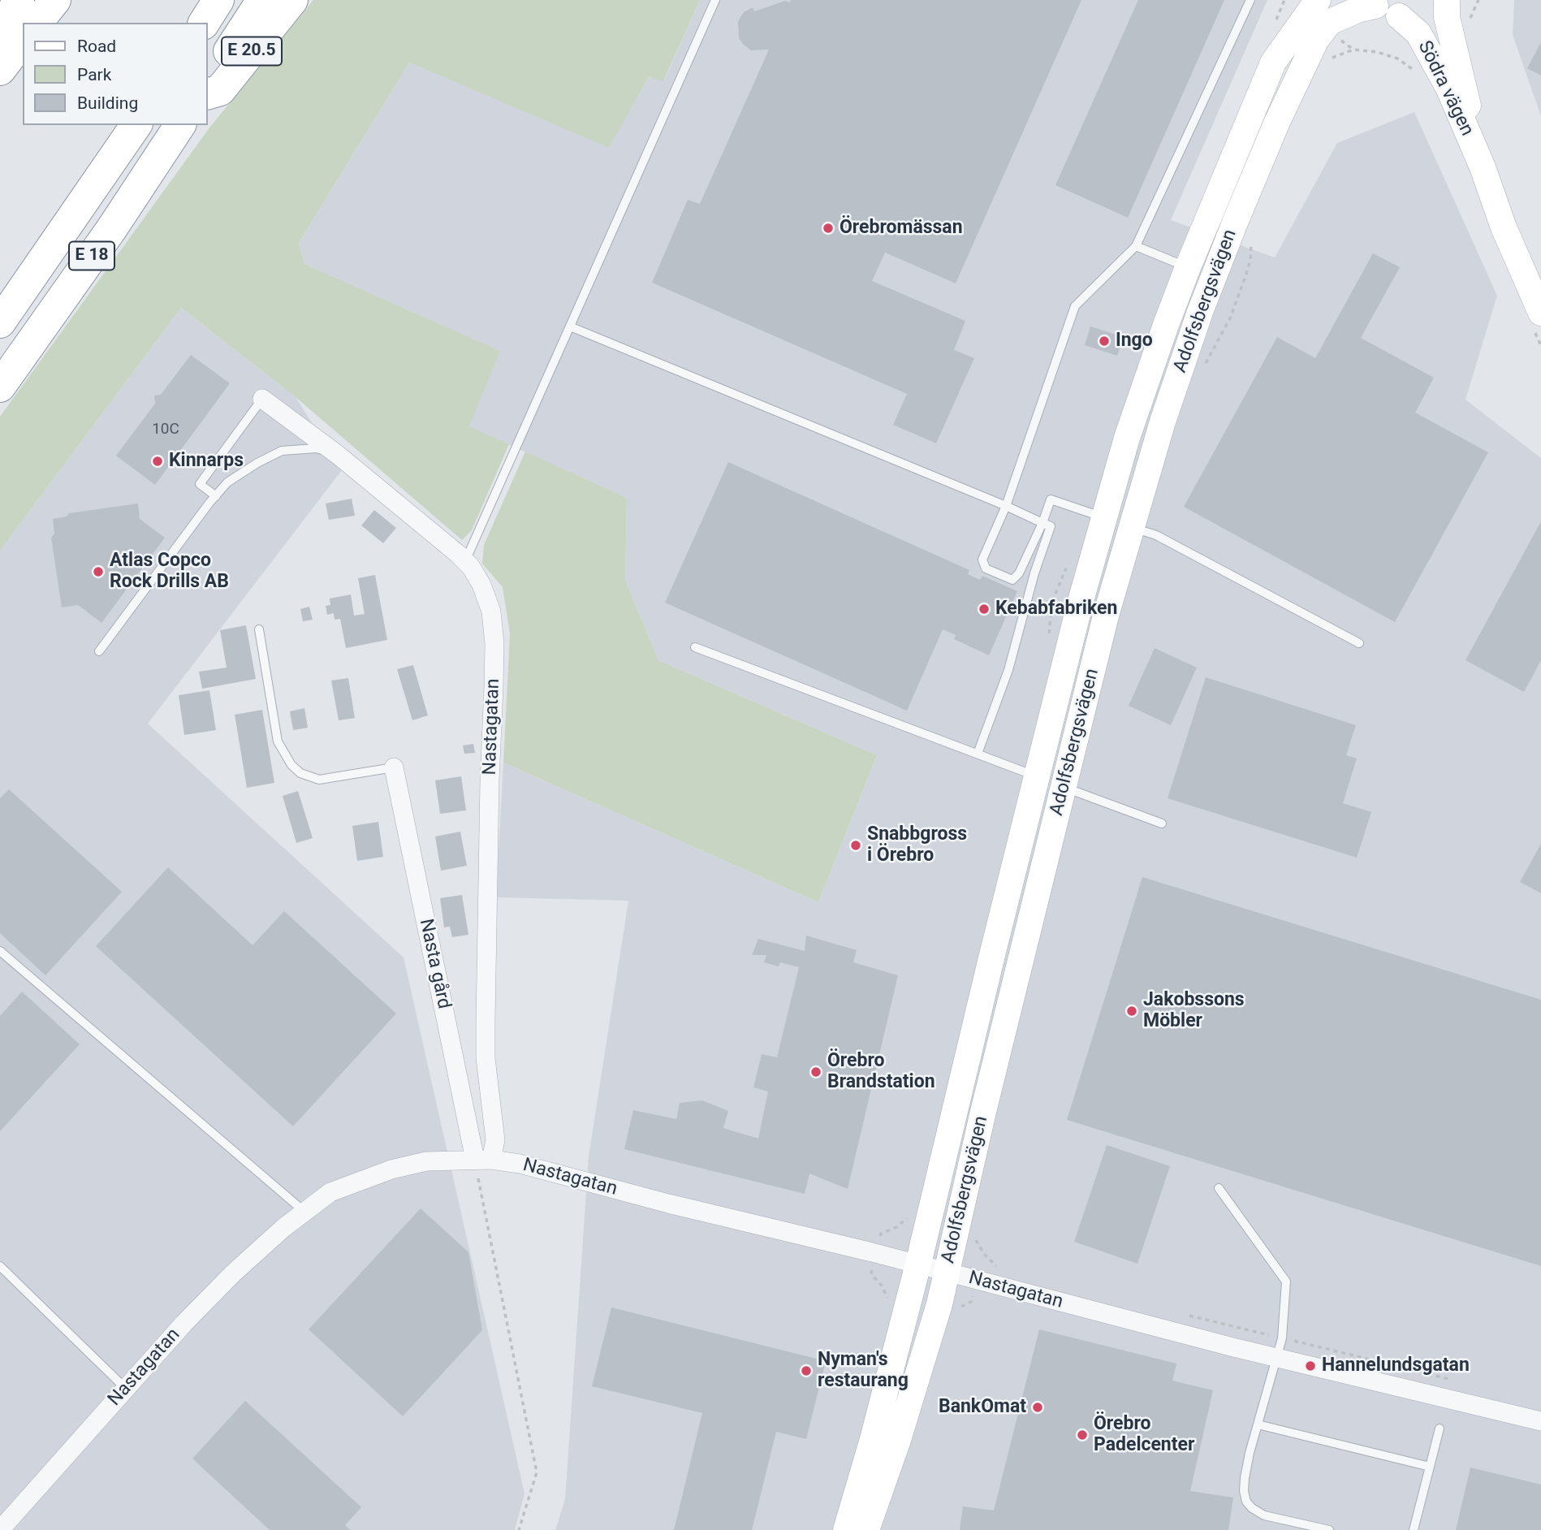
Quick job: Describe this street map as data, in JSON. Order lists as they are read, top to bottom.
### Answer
{
  "streets": {
    "highway": ["E 20.5", "E 18"],
    "main road": ["Södra vägen", "Adolfsbergsvägen"],
    "street": ["Nastagatan", "Nasta gård"]
  },
  "crossings": [
    ["Södra vägen", "Adolfsbergsvägen"],
    ["Adolfsbergsvägen", "Nastagatan"],
    ["Nastagatan", "Nasta gård"]
  ],
  "places": [
    "Örebromässan",
    "Ingo",
    "Kinnarps",
    "Atlas Copco Rock Drills AB",
    "Kebabfabriken",
    "Snabbgross i Örebro",
    "Jakobssons Möbler",
    "Örebro Brandstation",
    "Hannelundsgatan",
    "Nyman's restaurang",
    "BankOmat",
    "Örebro Padelcenter"
  ],
  "house_numbers": ["10C"],
  "legend": ["Road", "Park", "Building"]
}
